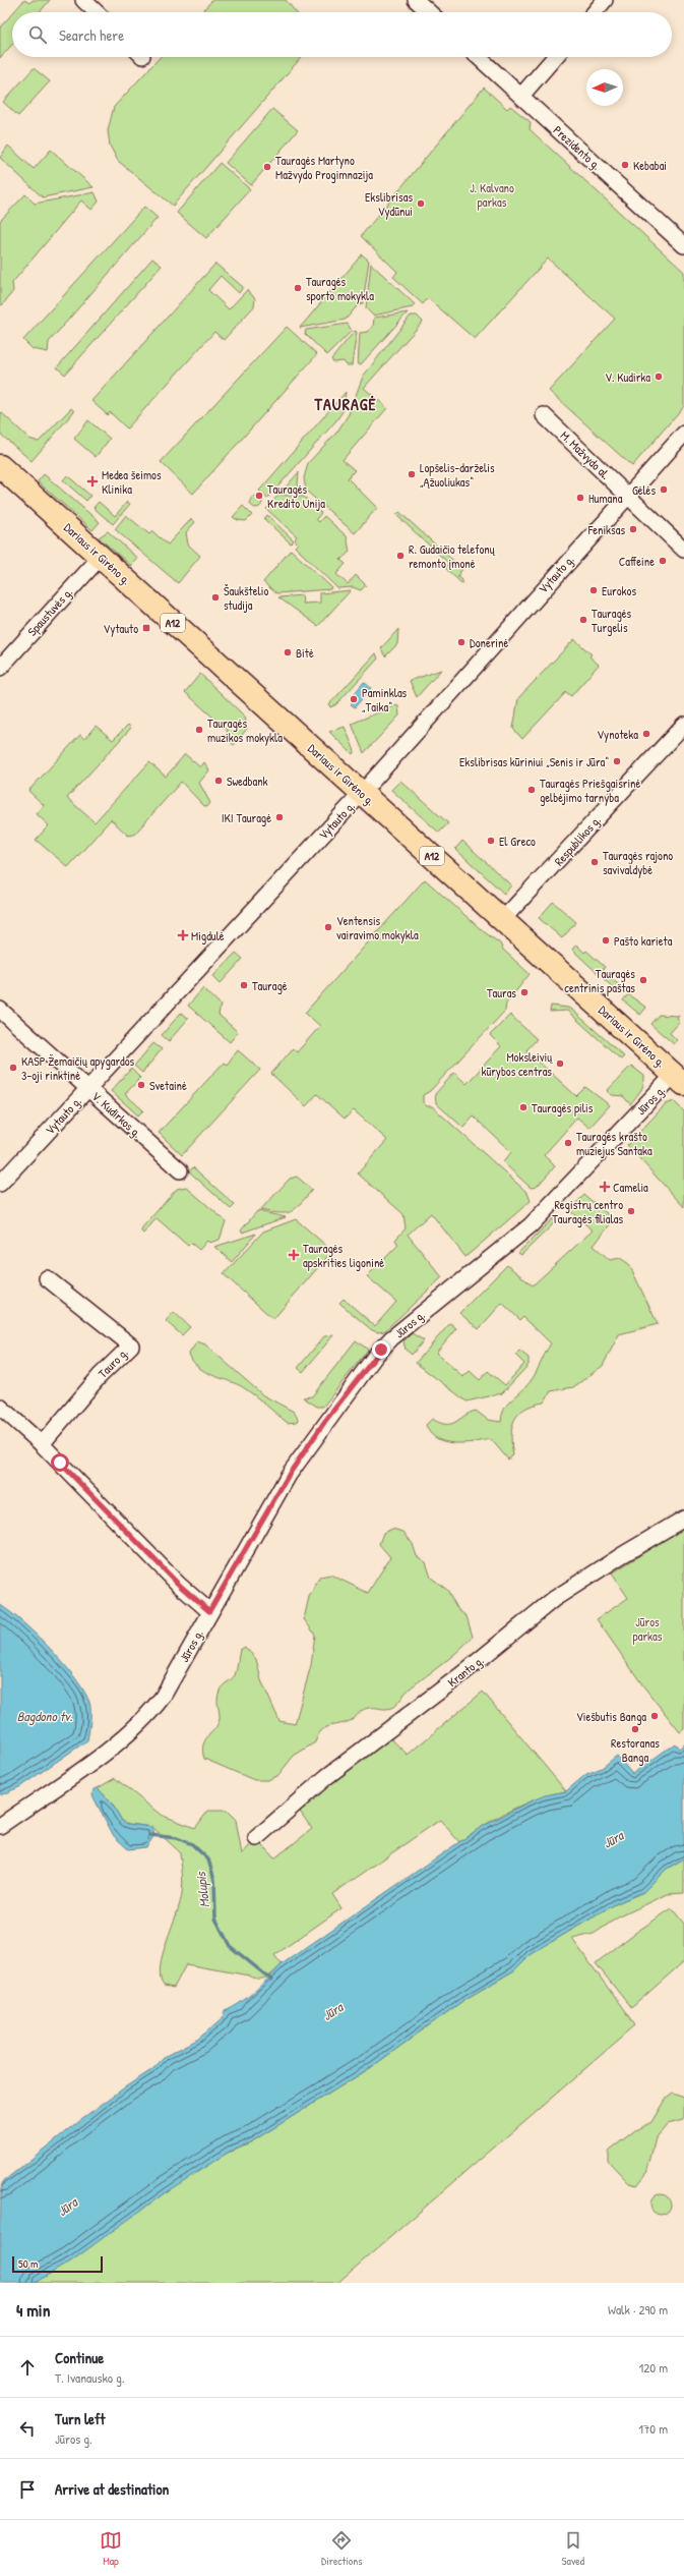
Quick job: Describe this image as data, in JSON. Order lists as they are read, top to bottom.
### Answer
{
  "streets": {
    "highway": ["Dariaus ir Girėno g.", "A12"],
    "street": [
      "Prezidento g.",
      "M. Mažvydo al.",
      "Vytauto g.",
      "Spaustuvės g.",
      "Respublikos g.",
      "Jūros g.",
      "V. Kudirkos g.",
      "Tauro g.",
      "Kranto g."
    ]
  },
  "crossings": [
    ["M. Mažvydo al.", "Vytauto g."],
    ["Dariaus ir Girėno g.", "Vytauto g."],
    ["Dariaus ir Girėno g.", "Spaustuvės g."],
    ["Dariaus ir Girėno g.", "Respublikos g."],
    ["Dariaus ir Girėno g.", "Jūros g."],
    ["Vytauto g.", "V. Kudirkos g."]
  ],
  "districts": ["TAURAGĖ"],
  "water": ["Bagdono tv.", "Jūra", "Molupis"],
  "parks": ["J. Kalvano parkas", "Jūros parkas"],
  "places": {
    "other": [
      "Kebabai",
      "Tauragės Martyno Mažvydo Progimnazija",
      "Ekslibrisas Vydūnui",
      "Tauragės sporto mokykla",
      "V. Kudirka",
      "Lopšelis-darželis „Ąžuoliukas“",
      "Gėlės",
      "Tauragės Kredito Unija",
      "Humana",
      "Feniksas",
      "R. Gudaičio telefonų remonto įmonė",
      "Caffeine",
      "Eurokos",
      "Šaukštelio studija",
      "Tauragės Turgelis",
      "Donerinė",
      "Bitė",
      "Paminklas „Taika“",
      "Tauragės muzikos mokykla",
      "Vynoteka",
      "Ekslibrisas kūriniui „Senis ir Jūra“",
      "Swedbank",
      "Tauragės Priešgaisrinė gelbėjimo tarnyba",
      "IKI Tauragė",
      "El Greco",
      "Tauragės rajono savivaldybė",
      "Ventensis vairavimo mokykla",
      "Pašto karieta",
      "Tauragės centrinis paštas",
      "Tauragė",
      "Tauras",
      "Moksleivių kūrybos centras",
      "KASP Žemaičių apygardos 3-oji rinktinė",
      "Svetainė",
      "Tauragės pilis",
      "Tauragės krašto muziejus Santaka",
      "Registrų centro Tauragės filialas",
      "Viešbutis Banga",
      "Restoranas Banga"
    ],
    "health": [
      "Medea šeimos Klinika",
      "Migdulė",
      "Camelia",
      "Tauragės apskrities ligoninė"
    ],
    "transit": ["Vytauto"]
  },
  "scale_bar": "50 m",
  "north": "left",
  "page": {
    "search": "Search here",
    "scale": "50 m",
    "heading": ["4 min", "Walk · 290 m"],
    "list": [
      ["Continue", "T. Ivanausko g.", "120 m"],
      ["Turn left", "Jūros g.", "170 m"],
      "Arrive at destination"
    ],
    "nav": ["Map", "Directions", "Saved"]
  }
}
